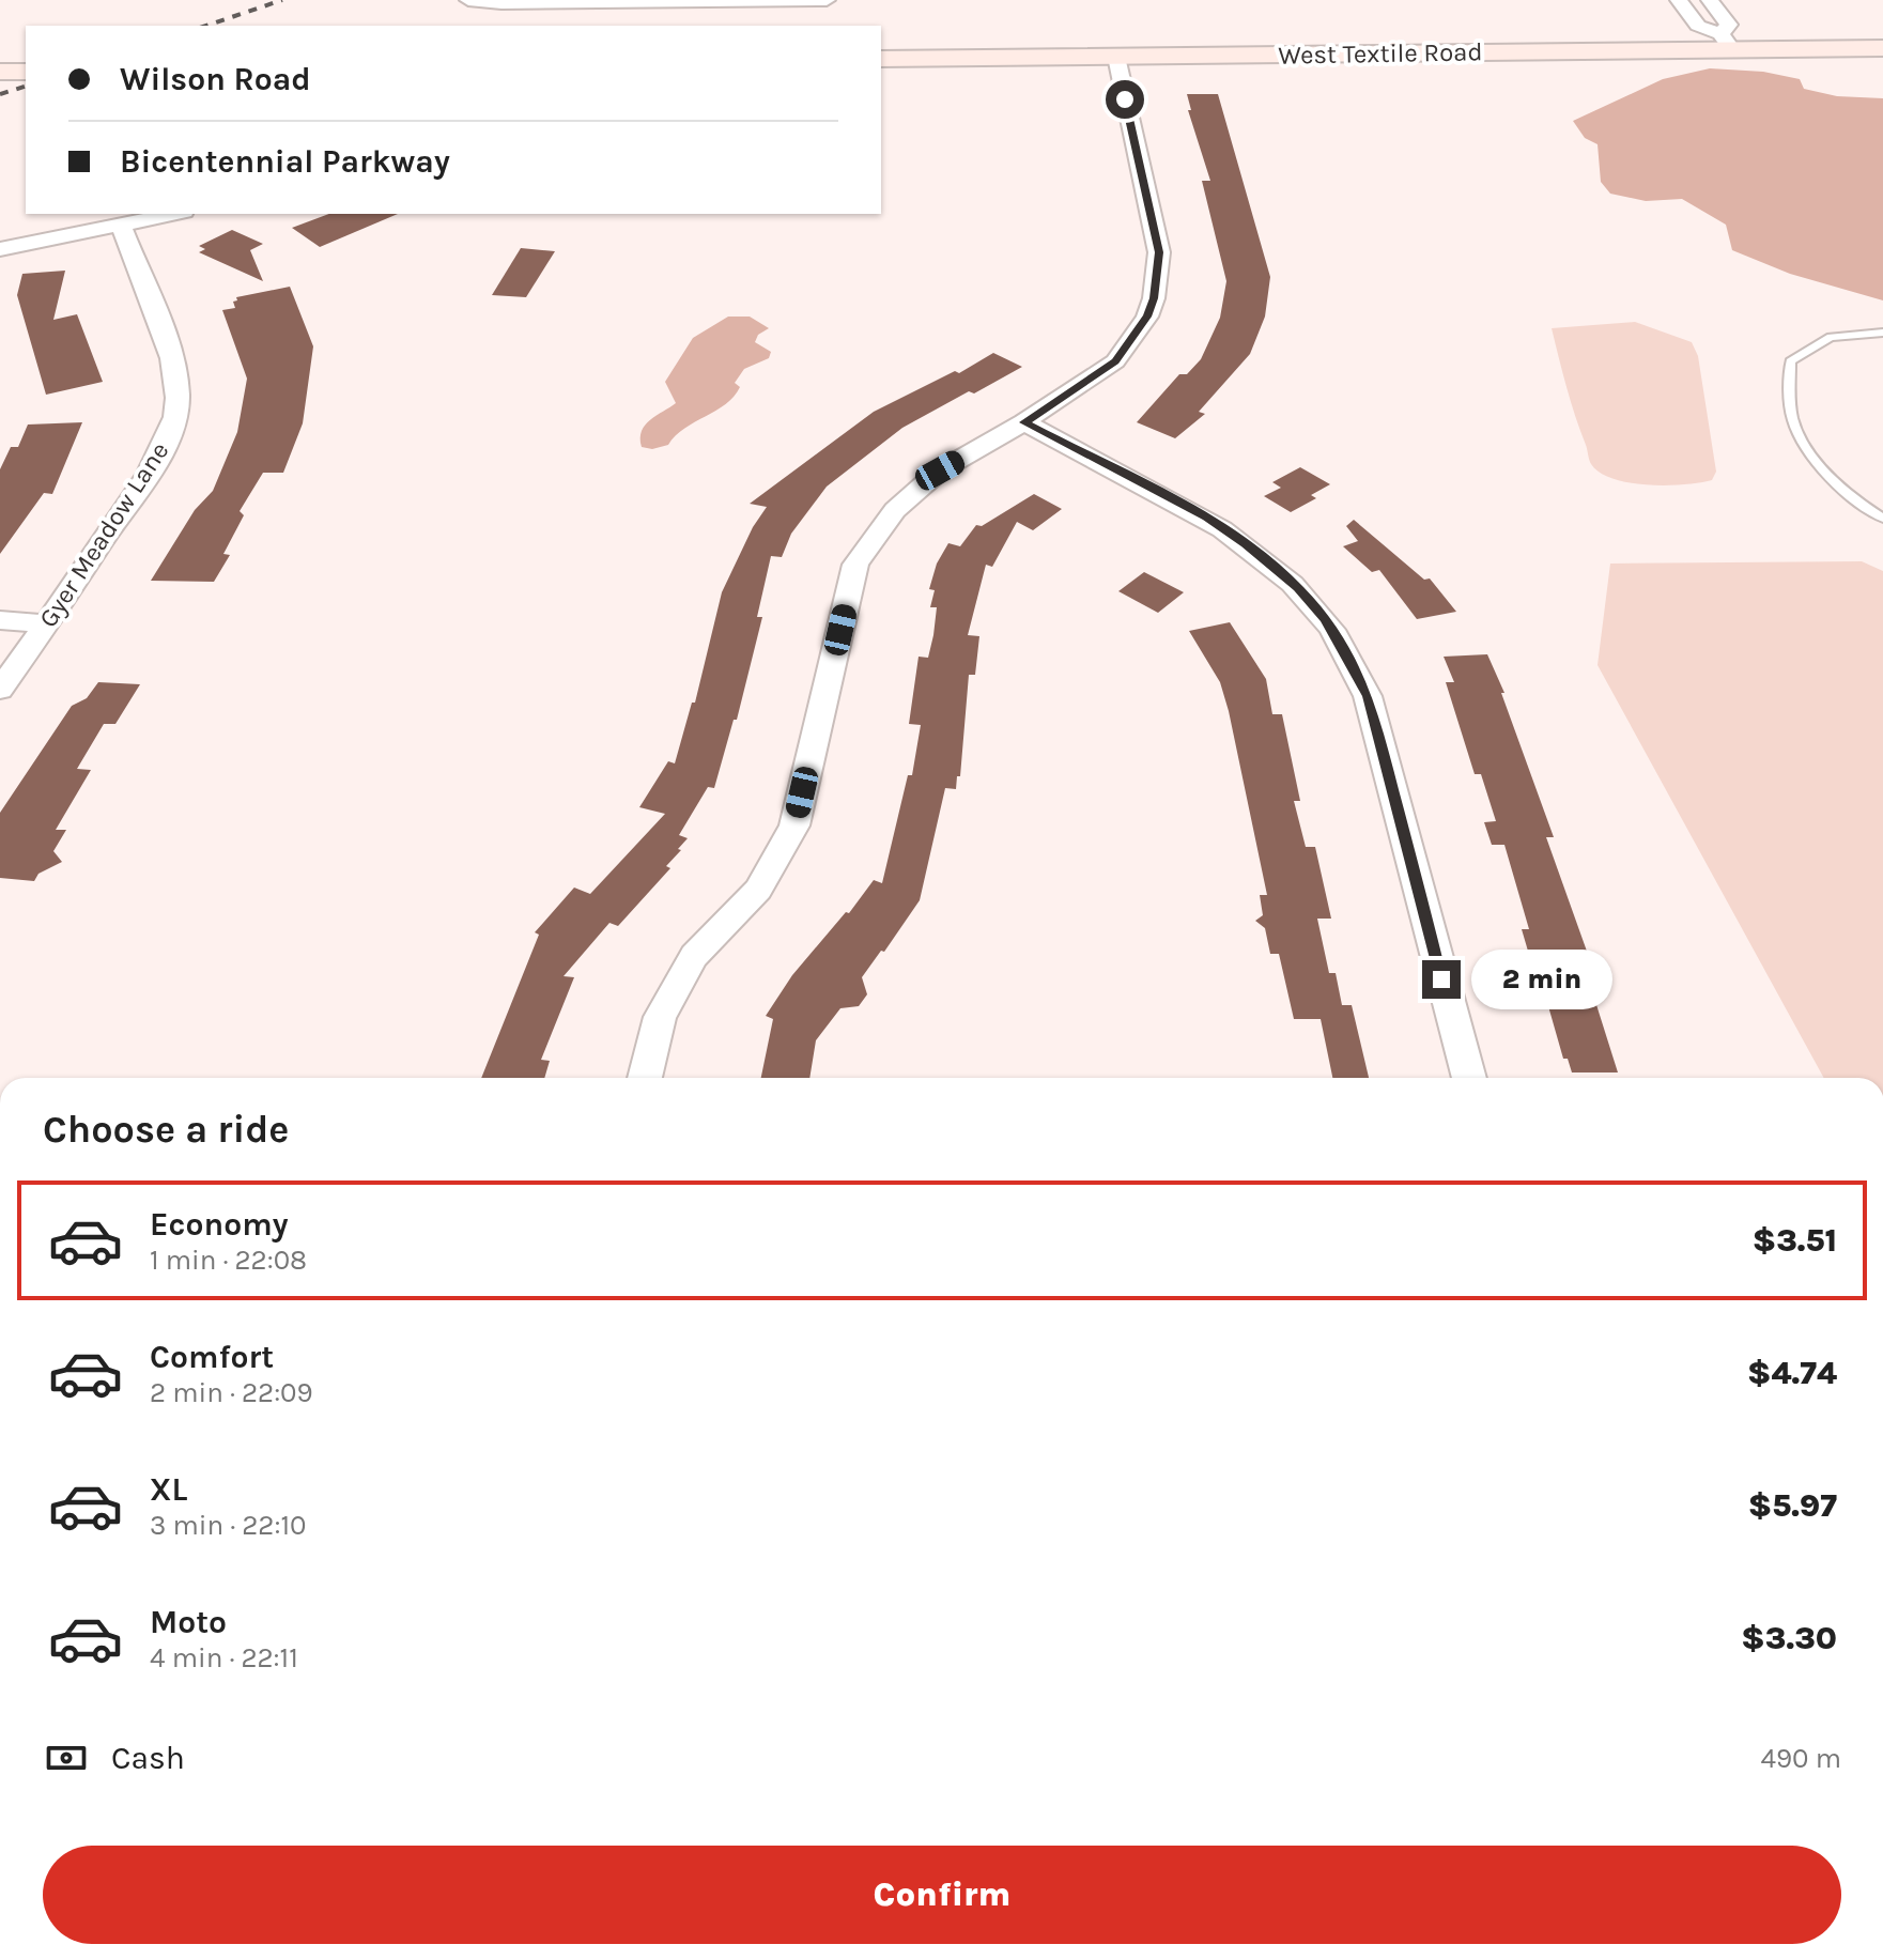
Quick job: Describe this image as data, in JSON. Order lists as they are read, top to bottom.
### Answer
{
  "streets": {
    "main road": ["West Textile Road"],
    "street": ["Gyer Meadow Lane"]
  },
  "page": {
    "banner": ["Wilson Road", "Bicentennial Parkway"],
    "bubble": "2 min",
    "heading": "Choose a ride",
    "list": [
      {
        "name": "Economy",
        "note": "1 min · 22:08",
        "value": "$3.51"
      },
      {
        "name": "Comfort",
        "note": "2 min · 22:09",
        "value": "$4.74"
      },
      {
        "name": "XL",
        "note": "3 min · 22:10",
        "value": "$5.97"
      },
      {
        "name": "Moto",
        "note": "4 min · 22:11",
        "value": "$3.30"
      }
    ],
    "pay": ["Cash", "490 m"],
    "buttons": "Confirm"
  }
}
